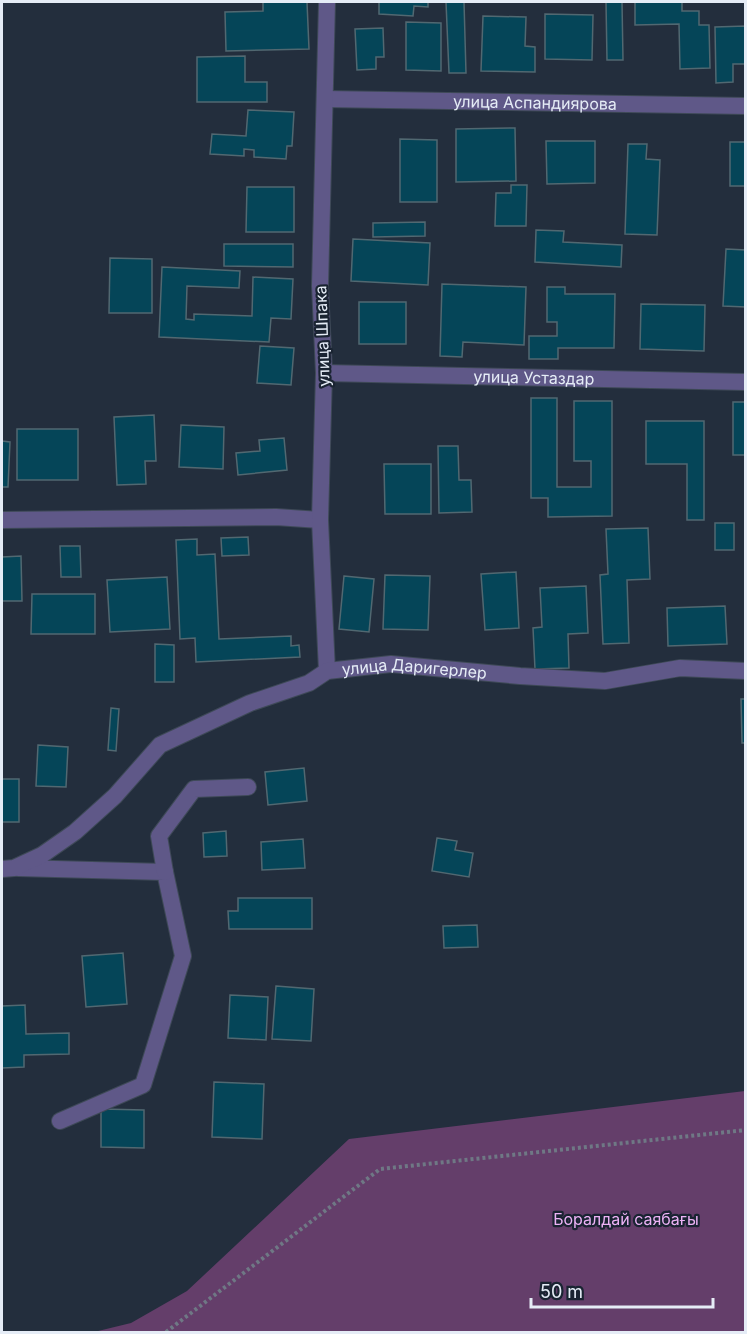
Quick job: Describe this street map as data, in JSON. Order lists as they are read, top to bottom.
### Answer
{
  "streets": {
    "street": [
      "улица Аспандиярова",
      "улица Шпака",
      "улица Устаздар",
      "улица Даригерлер"
    ]
  },
  "crossings": [
    ["улица Аспандиярова", "улица Шпака"],
    ["улица Шпака", "улица Устаздар"],
    ["улица Шпака", "улица Даригерлер"]
  ],
  "parks": ["Боралдай саябағы"],
  "scale_bar": "50 m"
}
